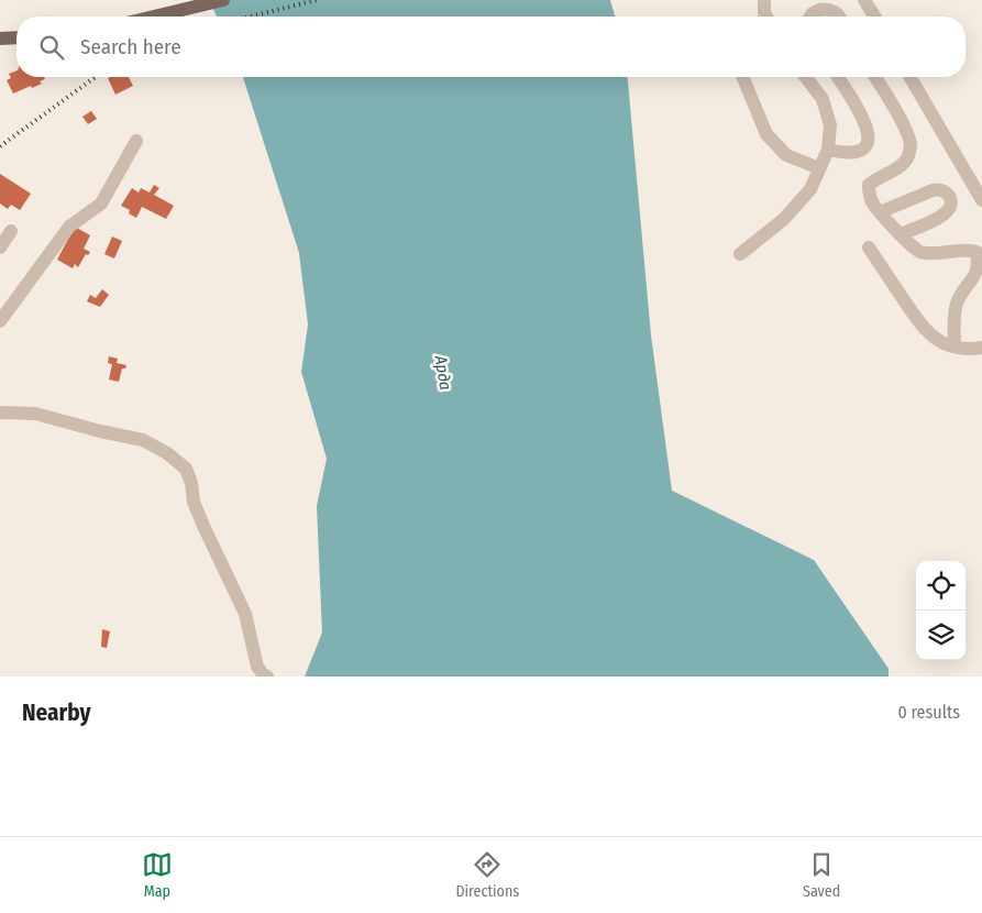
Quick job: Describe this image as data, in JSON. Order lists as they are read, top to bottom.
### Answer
{
  "water": ["Арда"],
  "page": {
    "search": "Search here",
    "heading": ["Nearby", "0 results"],
    "nav": ["Map", "Directions", "Saved"]
  }
}
